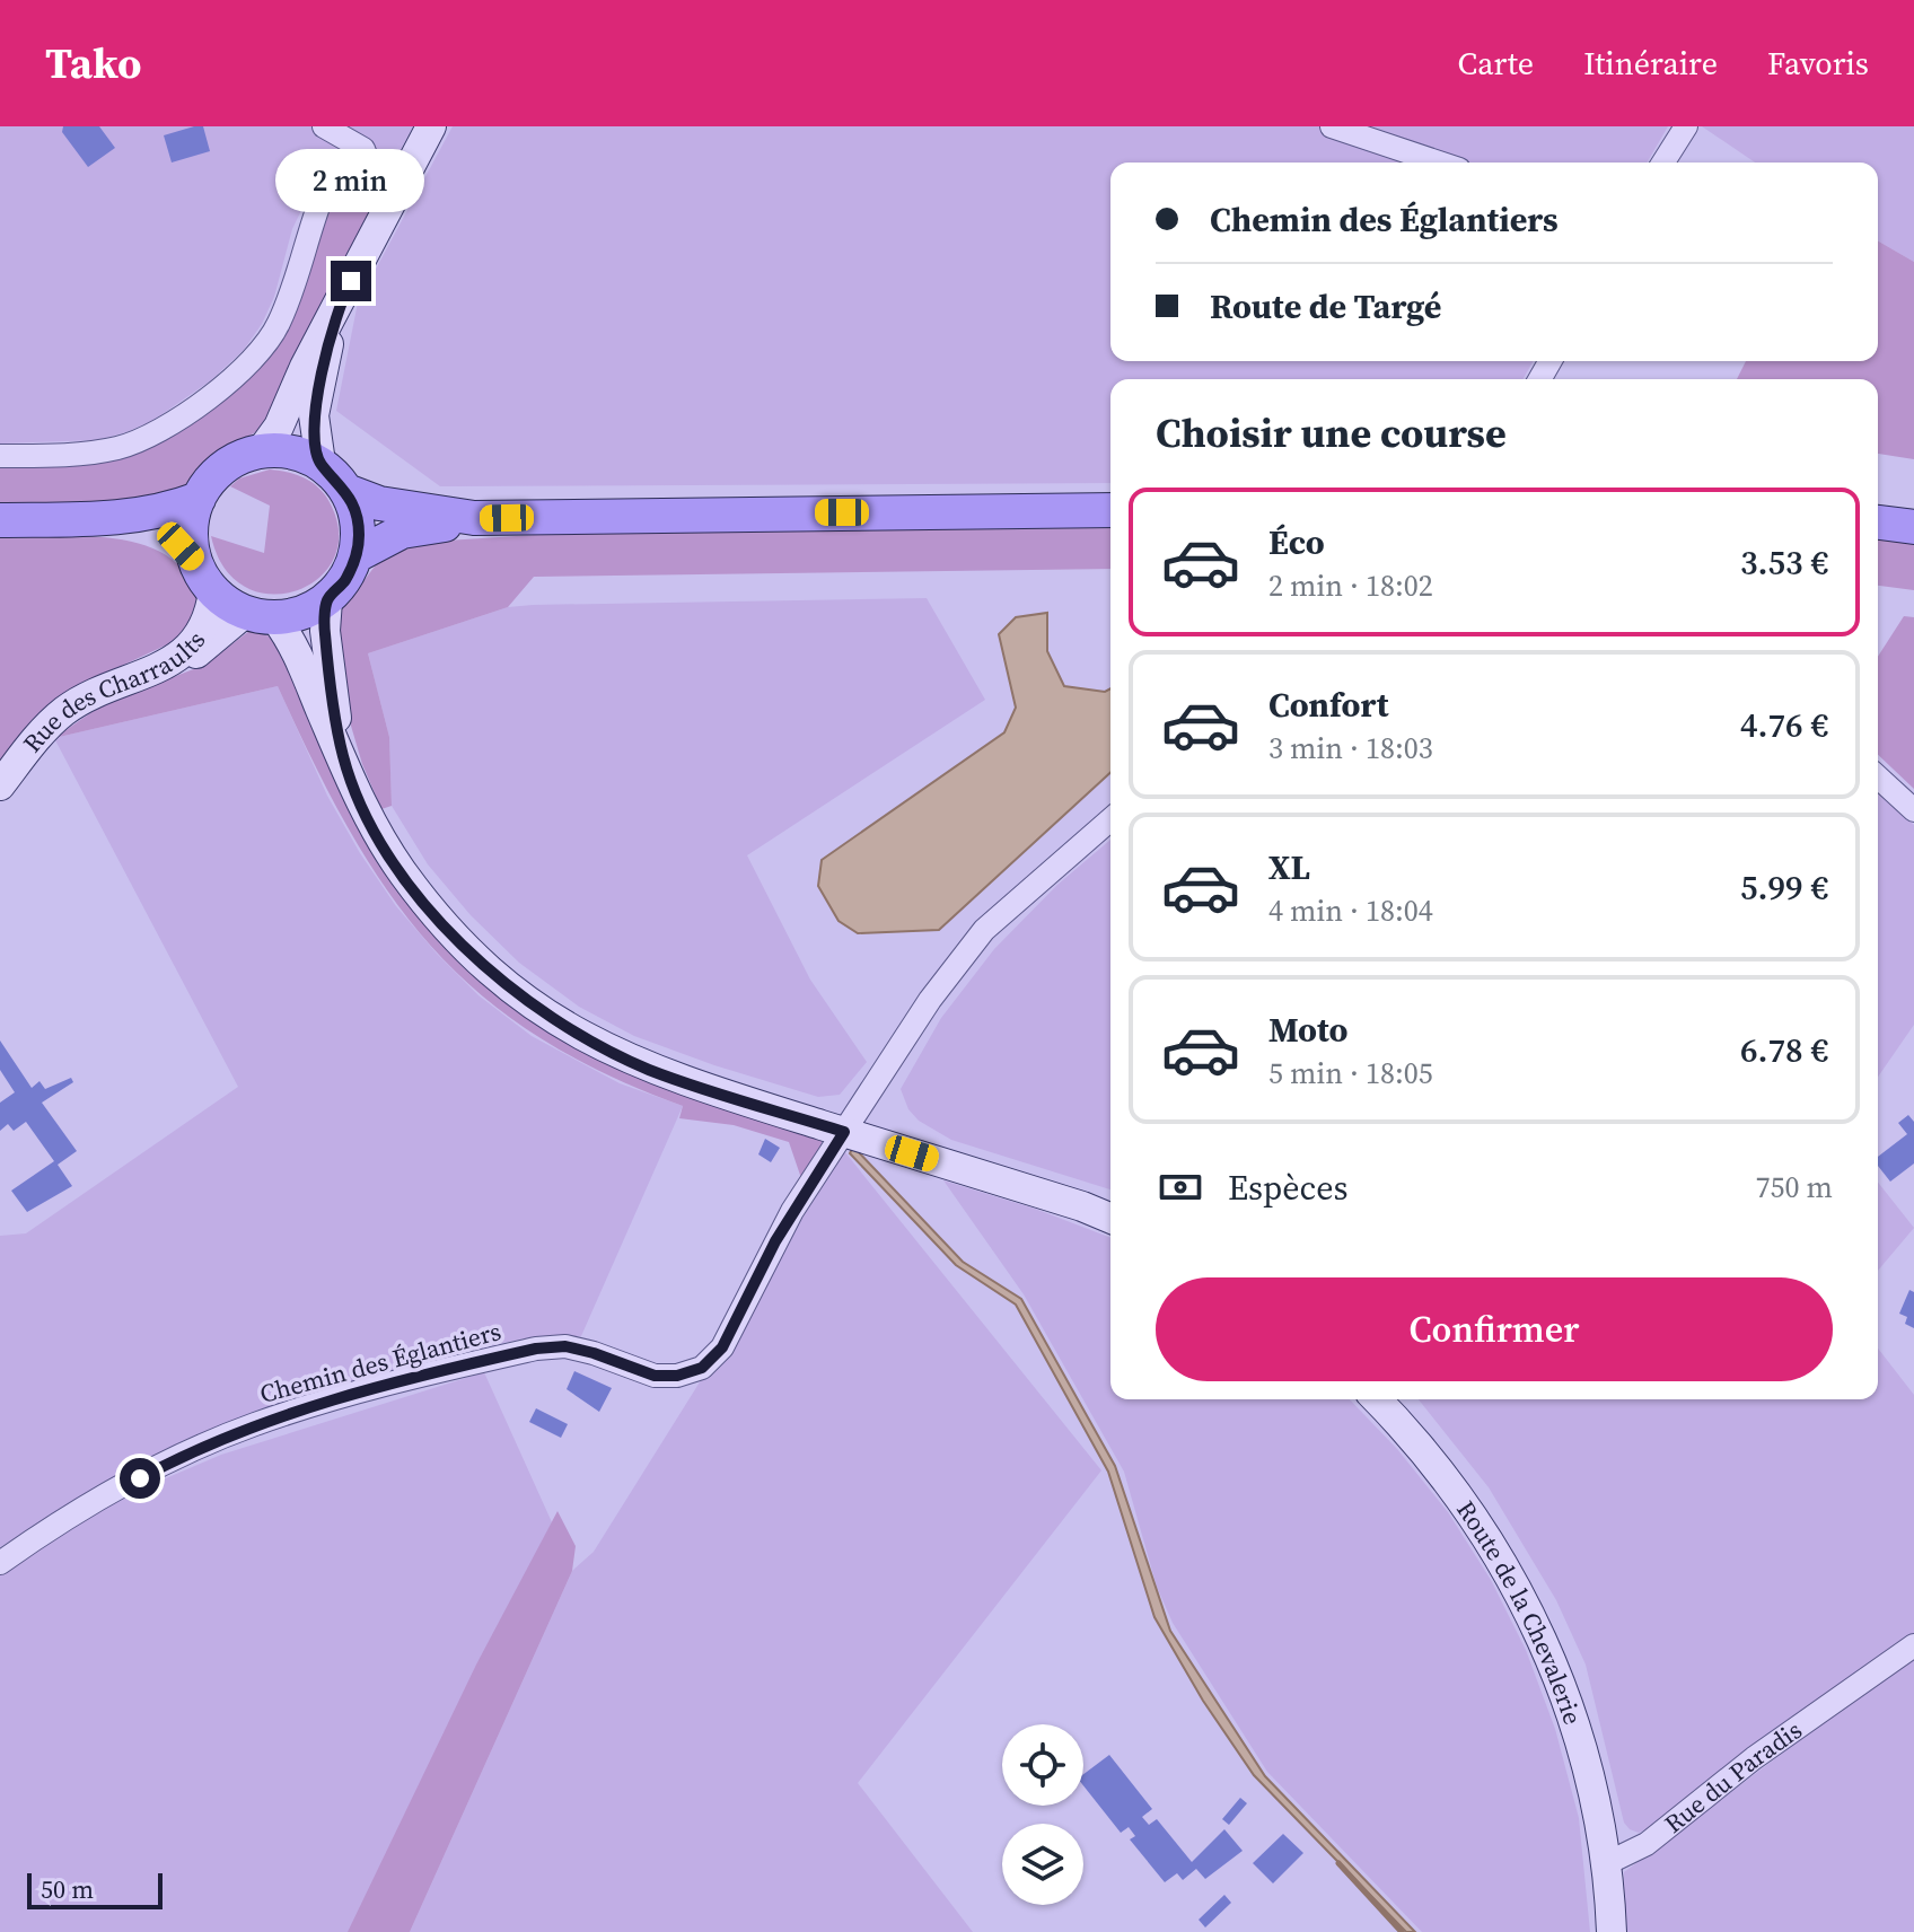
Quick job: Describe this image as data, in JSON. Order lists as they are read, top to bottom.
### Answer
{
  "streets": {
    "street": [
      "Rue des Charraults",
      "Chemin des Églantiers",
      "Route de la Chevalerie",
      "Rue du Paradis"
    ]
  },
  "crossings": [
    ["Route de la Chevalerie", "Rue du Paradis"]
  ],
  "scale_bar": "50 m",
  "page": {
    "header": "Tako",
    "nav": ["Carte", "Itinéraire", "Favoris"],
    "bubble": "2 min",
    "banner": ["Chemin des Églantiers", "Route de Targé"],
    "heading": "Choisir une course",
    "list": [
      {
        "name": "Éco",
        "note": "2 min · 18:02",
        "value": "3.53 €"
      },
      {
        "name": "Confort",
        "note": "3 min · 18:03",
        "value": "4.76 €"
      },
      {
        "name": "XL",
        "note": "4 min · 18:04",
        "value": "5.99 €"
      },
      {
        "name": "Moto",
        "note": "5 min · 18:05",
        "value": "6.78 €"
      }
    ],
    "pay": ["Espèces", "750 m"],
    "buttons": "Confirmer",
    "scale": "50 m"
  }
}
